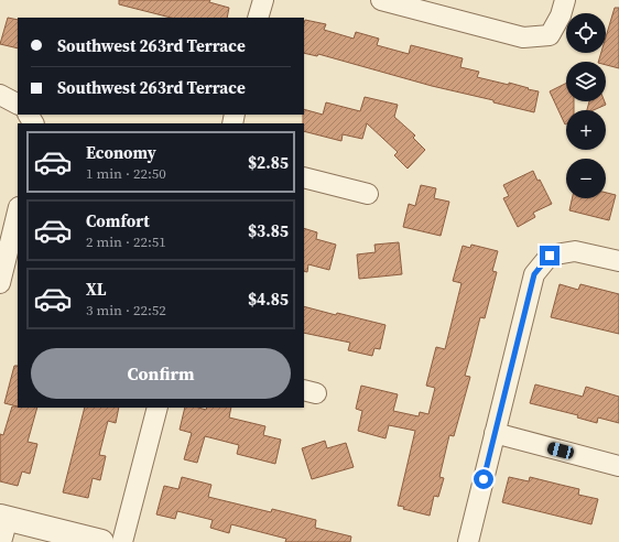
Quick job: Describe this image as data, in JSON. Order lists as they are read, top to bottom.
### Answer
{
  "page": {
    "map_buttons": ["+", "−"],
    "banner": ["Southwest 263rd Terrace", "Southwest 263rd Terrace"],
    "list": [
      {
        "name": "Economy",
        "note": "1 min · 22:50",
        "value": "$2.85"
      },
      {
        "name": "Comfort",
        "note": "2 min · 22:51",
        "value": "$3.85"
      },
      {
        "name": "XL",
        "note": "3 min · 22:52",
        "value": "$4.85"
      }
    ],
    "buttons": "Confirm"
  }
}
